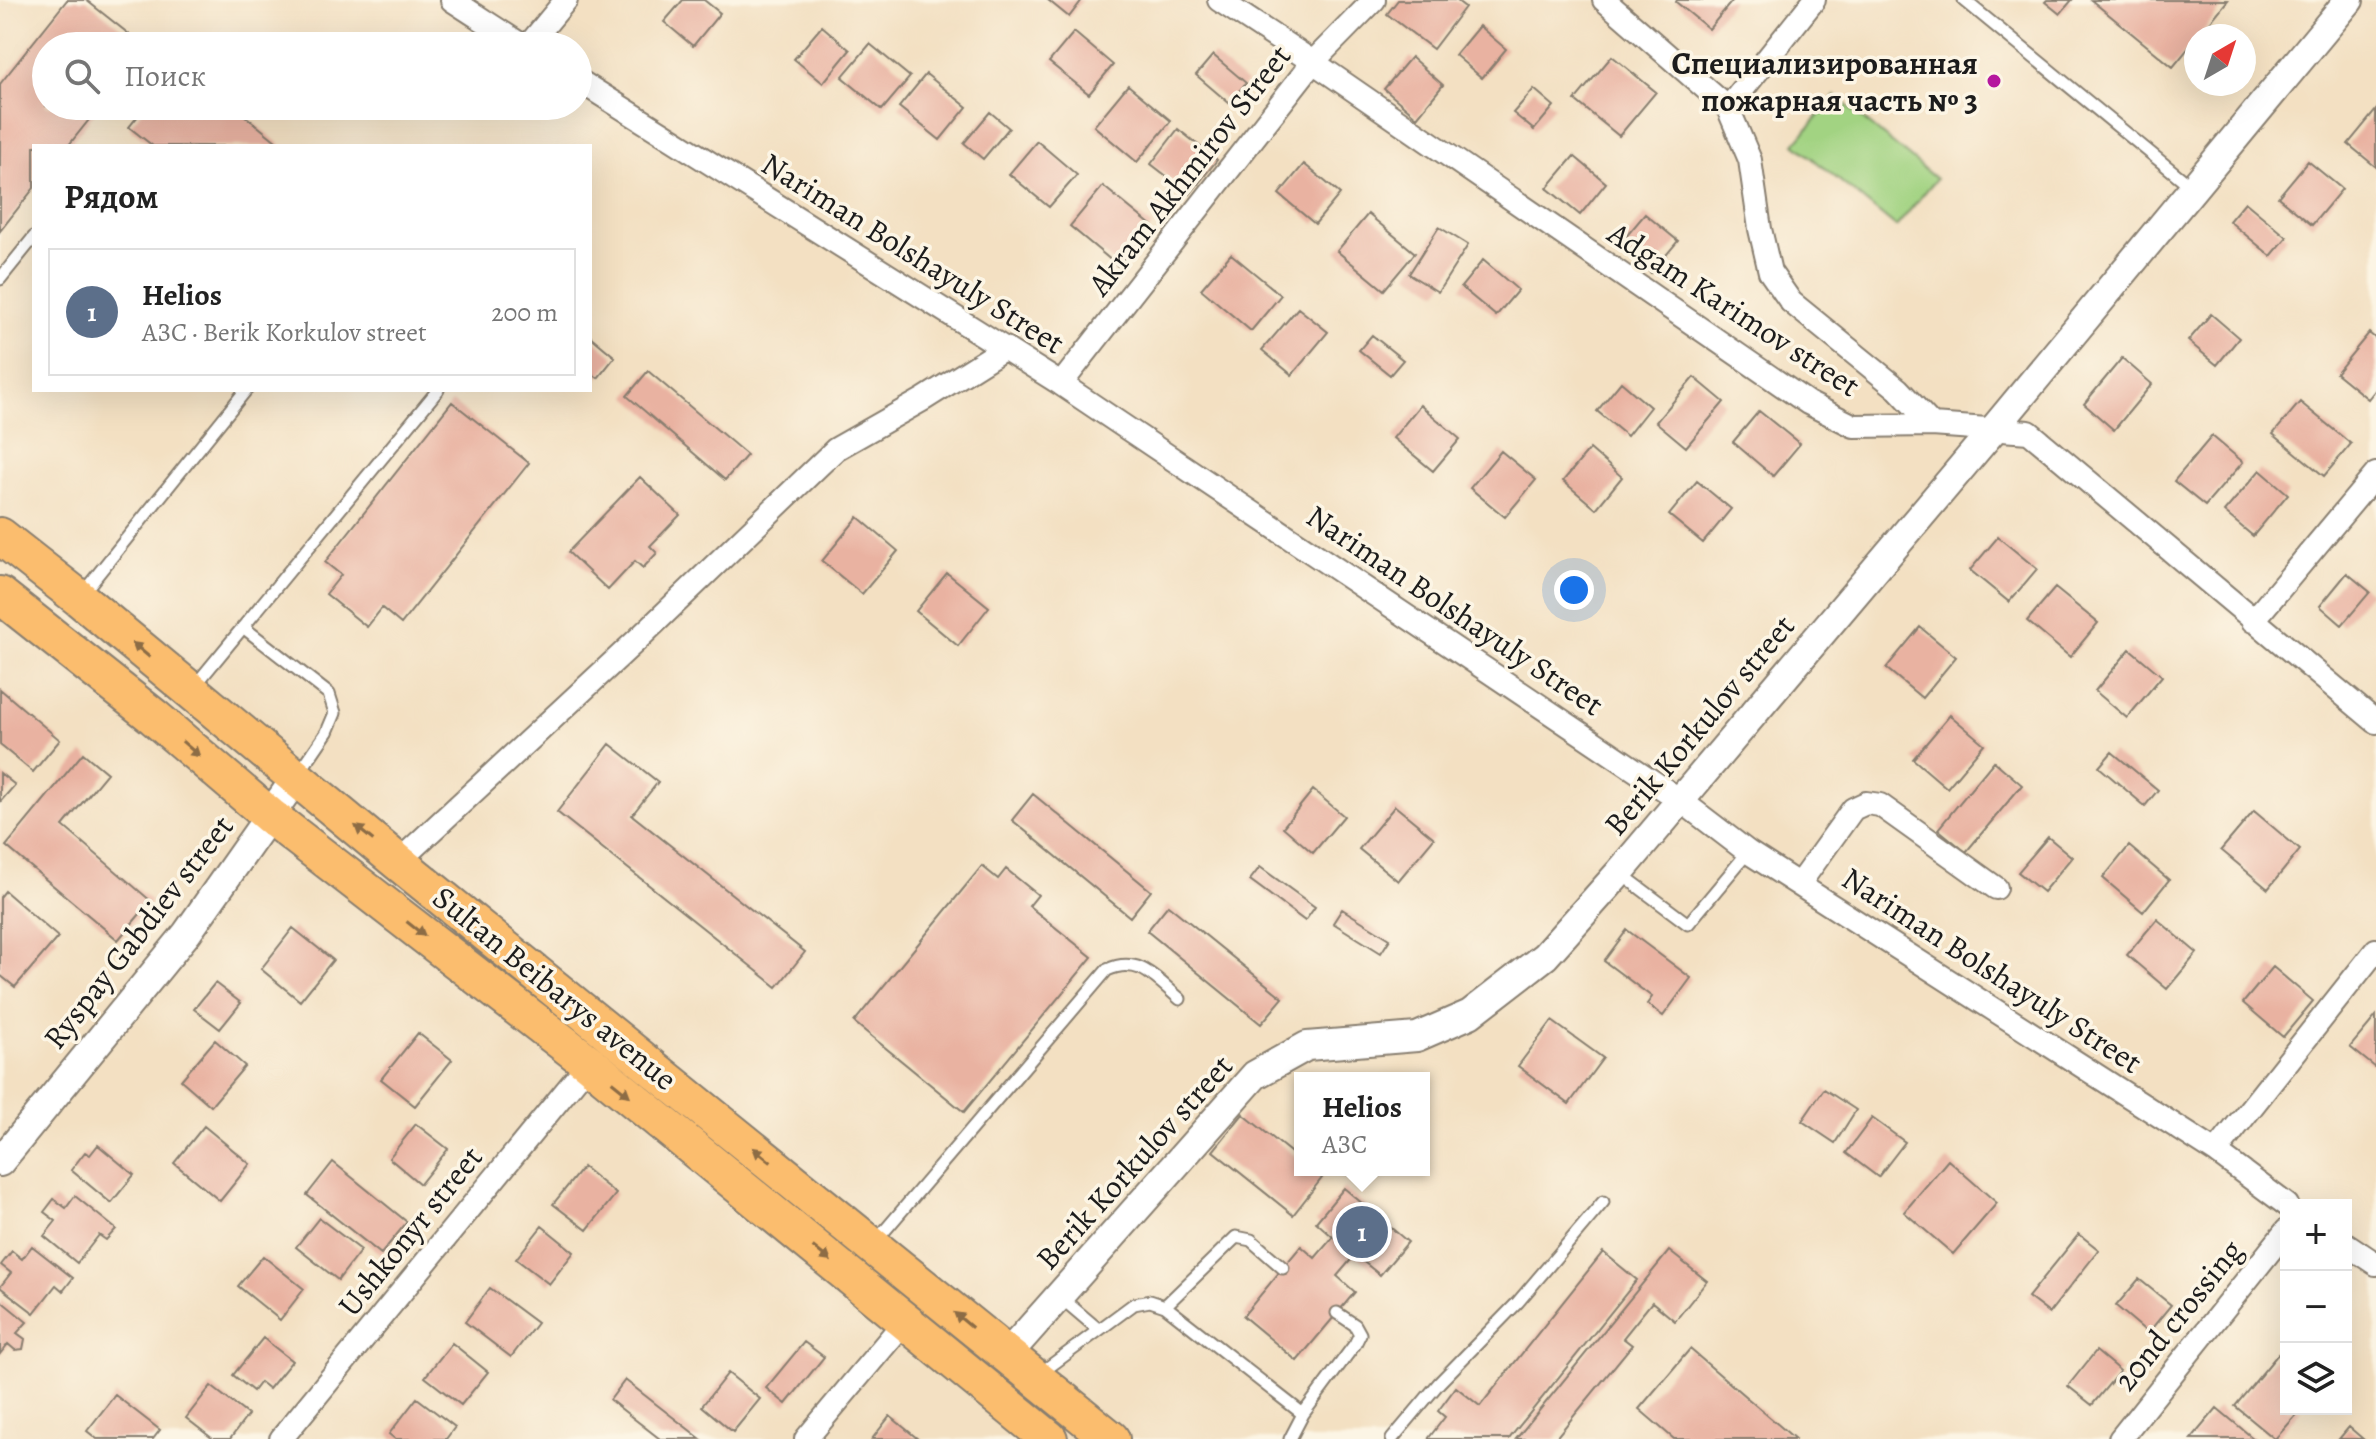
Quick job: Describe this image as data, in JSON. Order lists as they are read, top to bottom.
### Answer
{
  "streets": {
    "main road": ["Sultan Beibarys avenue"],
    "street": [
      "Akram Akhmirov Street",
      "Nariman Bolshayuly Street",
      "Adgam Karimov street",
      "Berik Korkulov street",
      "Ryspay Gabdiev street",
      "Ushkonyr street",
      "20nd crossing"
    ]
  },
  "crossings": [
    ["Akram Akhmirov Street", "Nariman Bolshayuly Street"],
    ["Akram Akhmirov Street", "Adgam Karimov street"],
    ["Nariman Bolshayuly Street", "Berik Korkulov street"],
    ["Adgam Karimov street", "Berik Korkulov street"],
    ["Berik Korkulov street", "Sultan Beibarys avenue"],
    ["Ryspay Gabdiev street", "Sultan Beibarys avenue"],
    ["Sultan Beibarys avenue", "Ushkonyr street"]
  ],
  "places": ["Специализированная пожарная часть № 3"],
  "north": "top right",
  "page": {
    "search": "Поиск",
    "heading": "Рядом",
    "list": [
      {
        "mark": "1",
        "name": "Helios",
        "note": "АЗС · Berik Korkulov street",
        "value": "200 m"
      }
    ],
    "popup": ["Helios", "АЗС"],
    "map_buttons": ["+", "−"],
    "pins": "1"
  }
}
